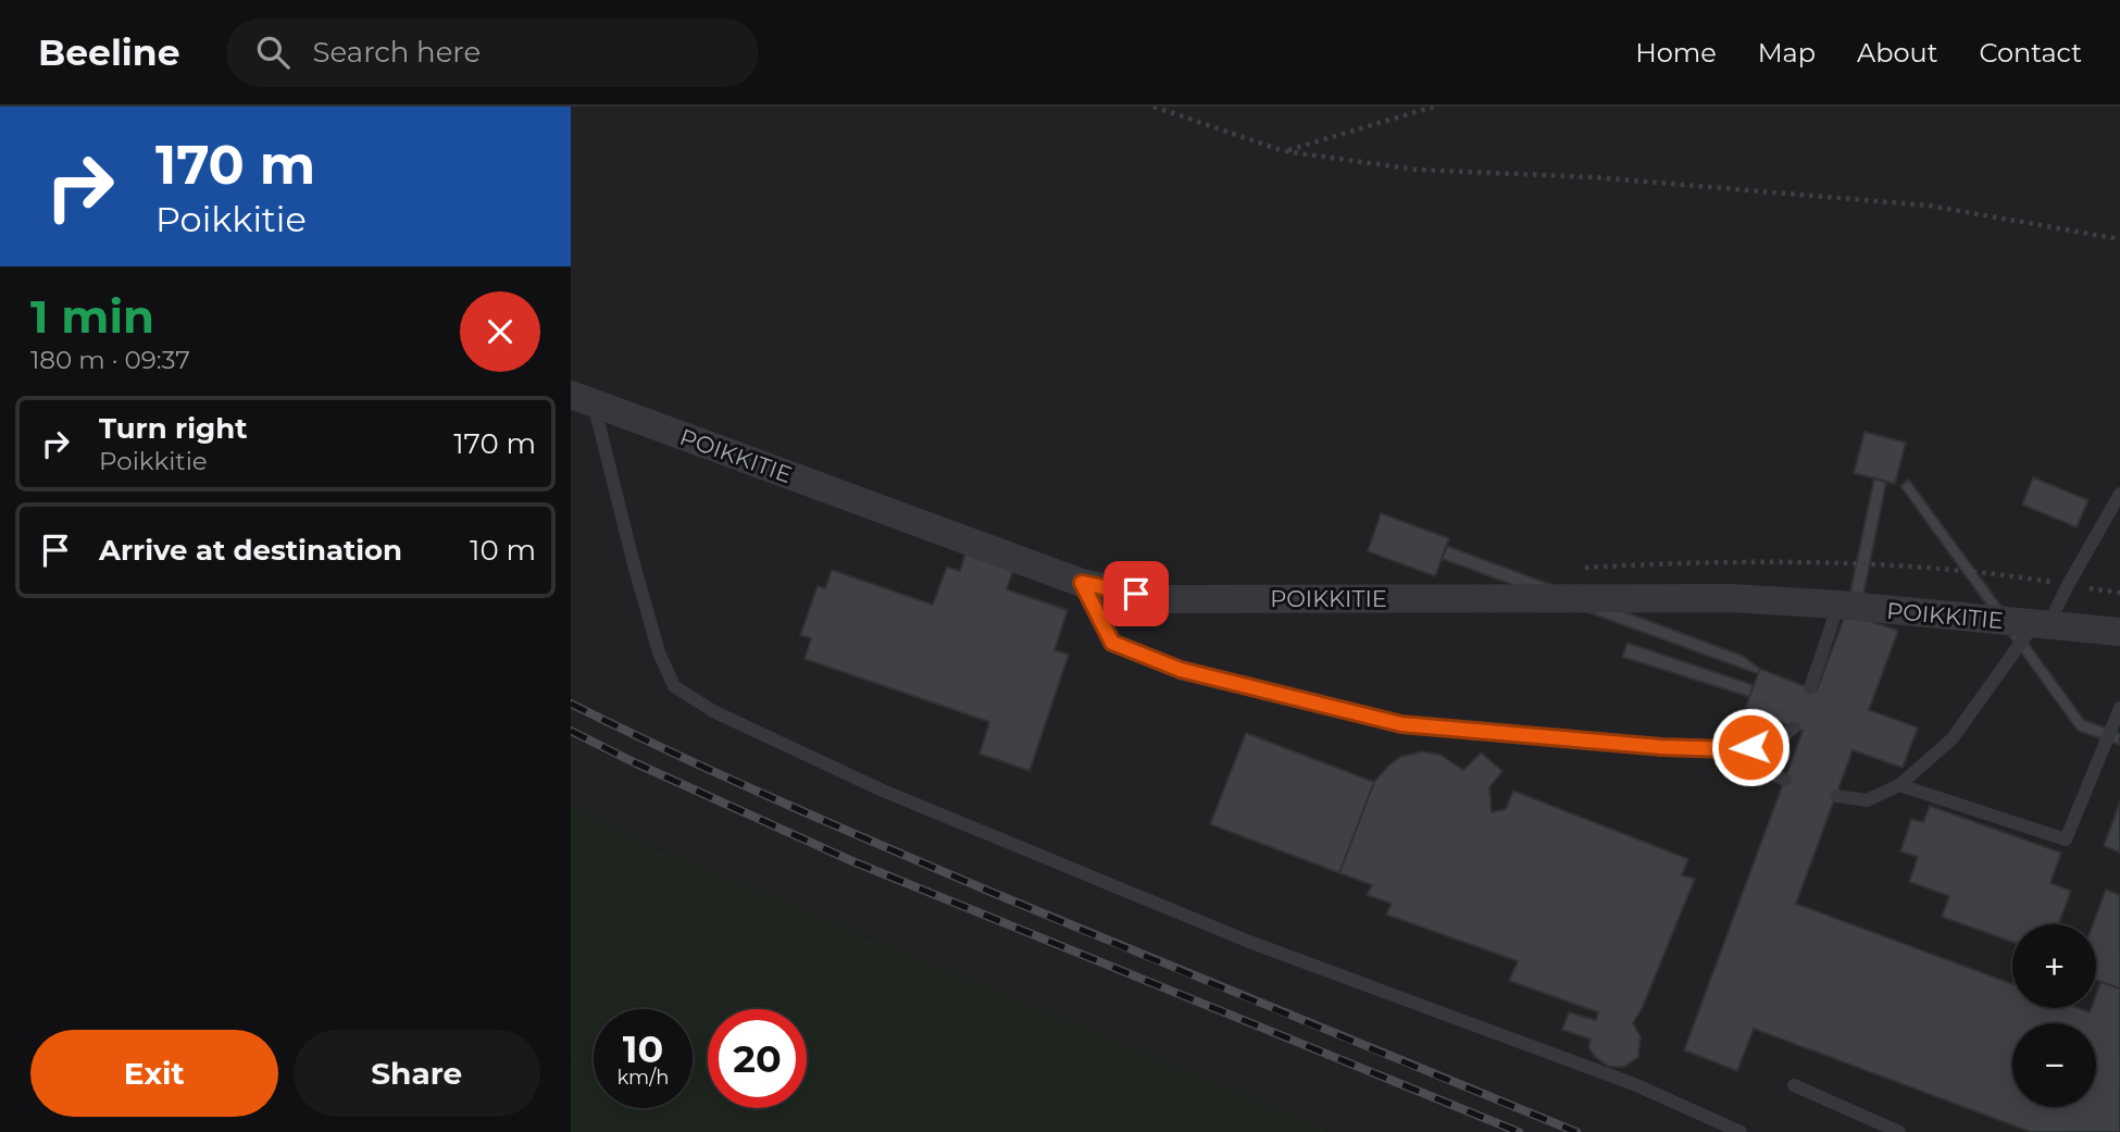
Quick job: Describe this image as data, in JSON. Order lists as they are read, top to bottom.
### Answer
{
  "streets": {
    "street": ["POIKKITIE"]
  },
  "page": {
    "header": "Beeline",
    "search": "Search here",
    "nav": [
      "Home",
      "Map",
      "About",
      "Contact"
    ],
    "turn": ["170 m", "Poikkitie"],
    "heading": ["1 min", "180 m · 09:37"],
    "list": [
      {
        "name": "Turn right",
        "note": "Poikkitie",
        "value": "170 m"
      },
      {
        "name": "Arrive at destination",
        "value": "10 m"
      }
    ],
    "map_buttons": ["+", "−"],
    "speed": "10 km/h",
    "limit": "20",
    "buttons": ["Exit", "Share"]
  }
}
